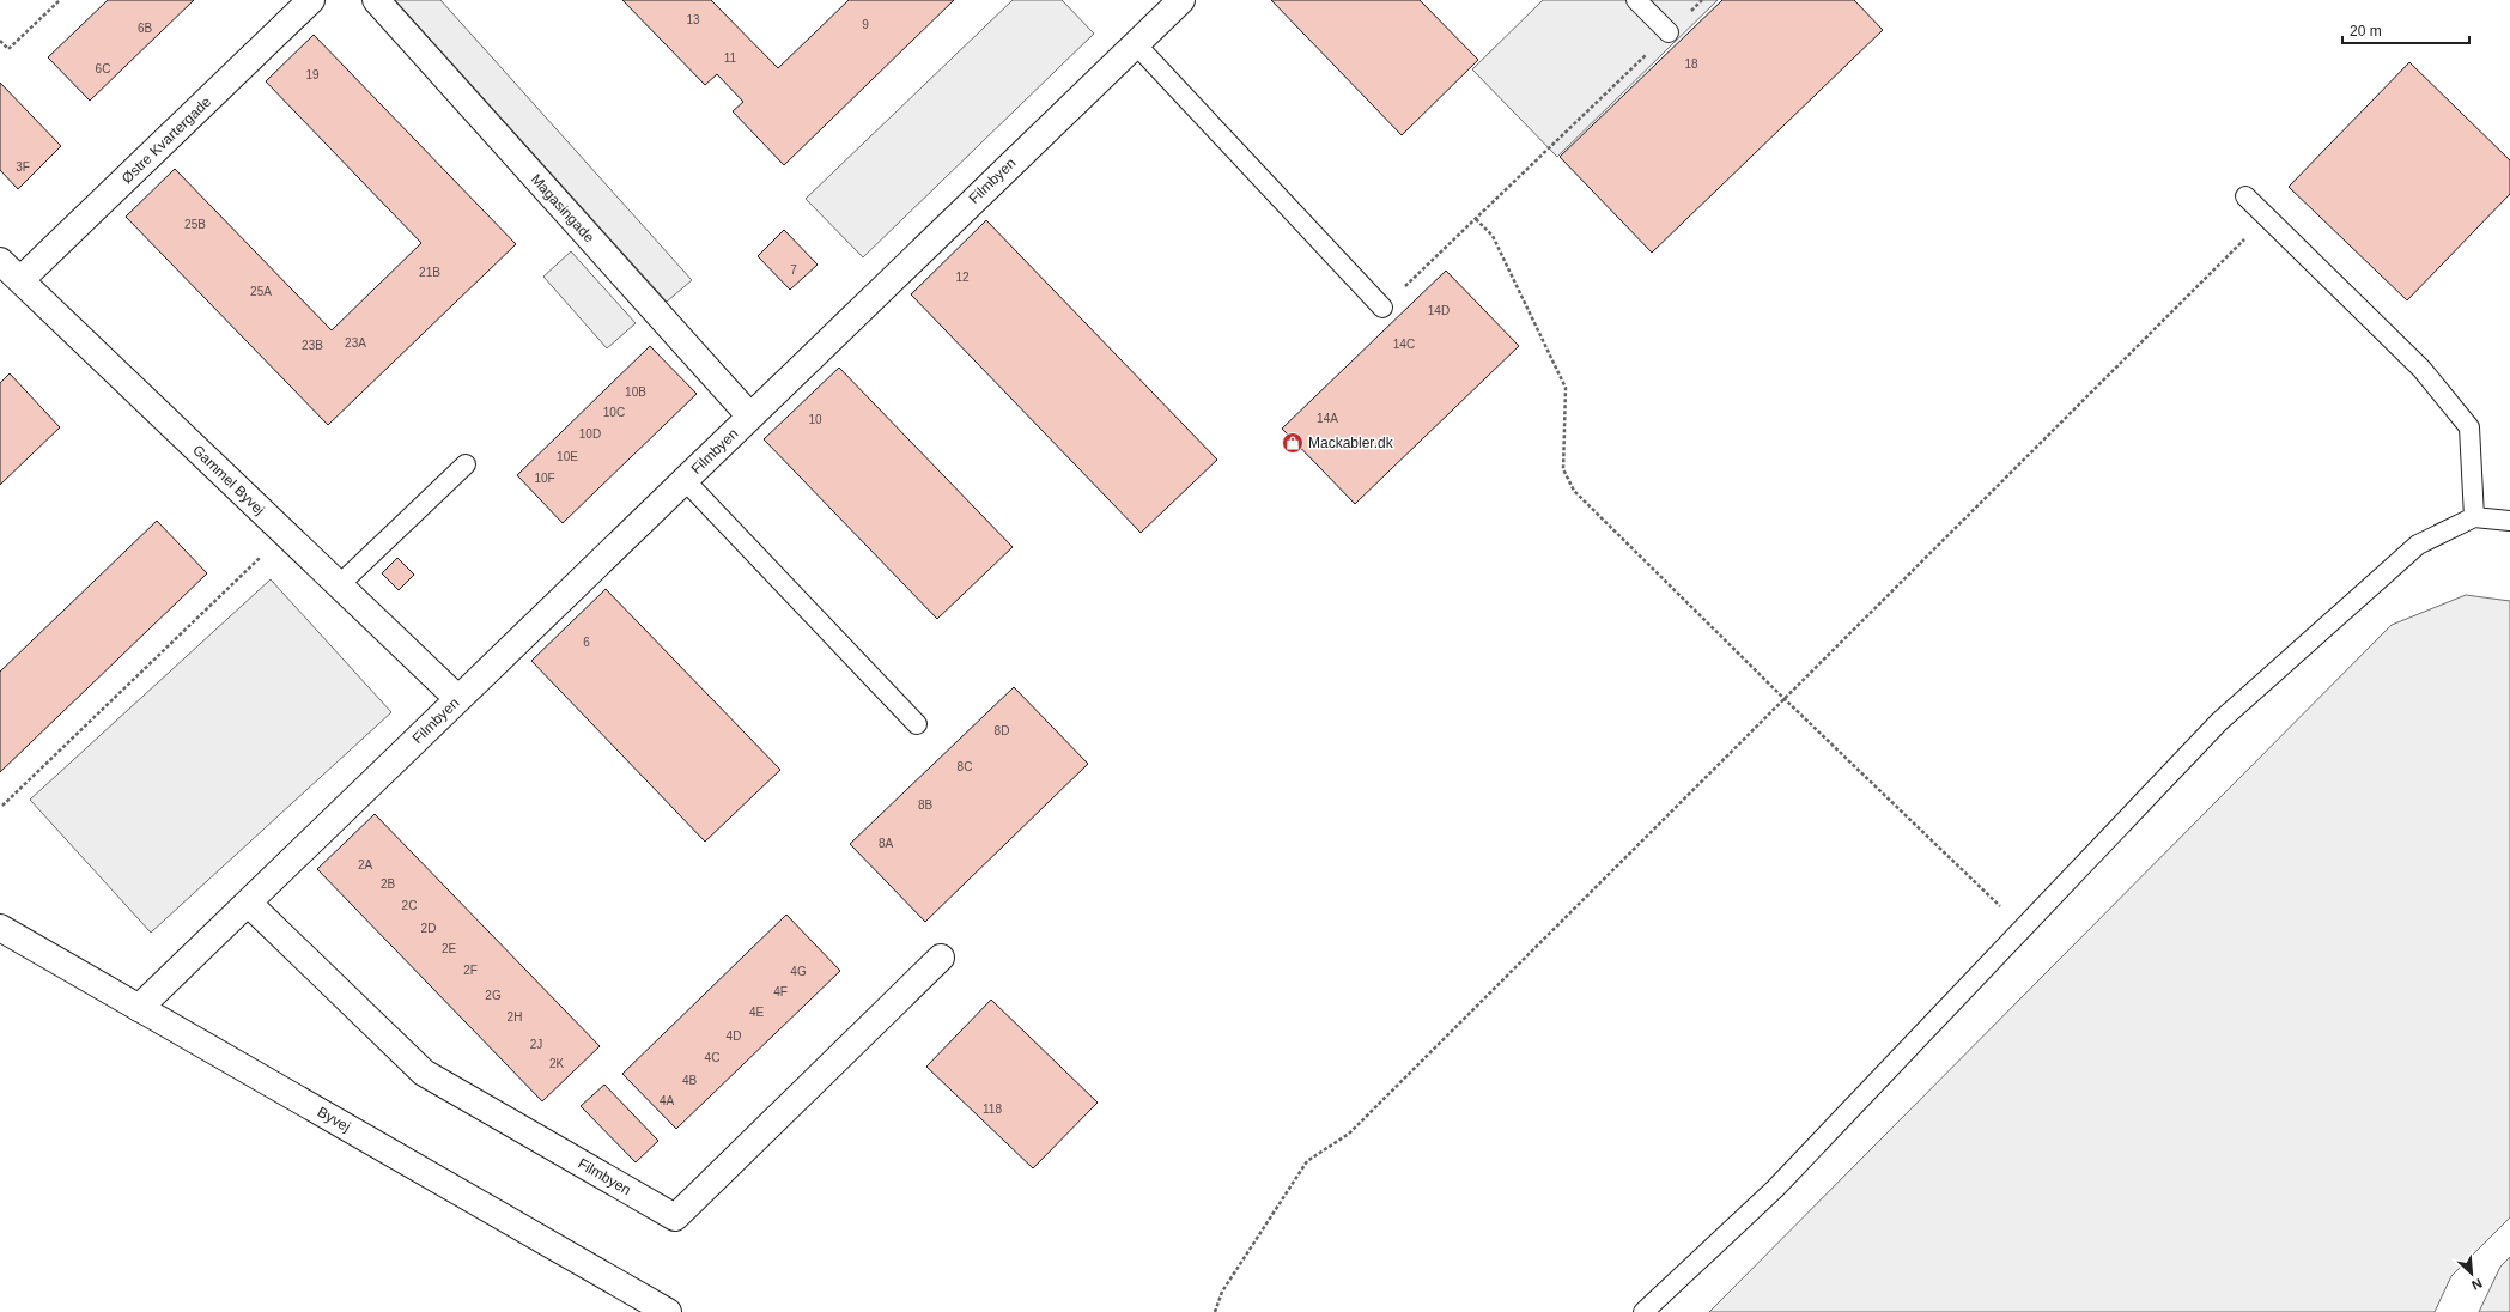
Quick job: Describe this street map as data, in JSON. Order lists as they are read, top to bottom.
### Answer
{
  "streets": {
    "street": [
      "Østre Kvartergade",
      "Filmbyen",
      "Magasingade",
      "Gammel Byvej",
      "Byvej"
    ]
  },
  "crossings": [
    ["Østre Kvartergade", "Gammel Byvej"],
    ["Filmbyen", "Magasingade"],
    ["Filmbyen", "Gammel Byvej"],
    ["Filmbyen", "Byvej"]
  ],
  "places": {
    "shop": ["Mackabler.dk"]
  },
  "house_numbers": [
    "13",
    "9",
    "6B",
    "11",
    "18",
    "6C",
    "19",
    "3F",
    "25B",
    "7",
    "21B",
    "12",
    "25A",
    "14D",
    "23A",
    "14C",
    "23B",
    "10B",
    "10C",
    "14A",
    "10",
    "10D",
    "10E",
    "10F",
    "6",
    "8D",
    "8C",
    "8B",
    "8A",
    "2A",
    "2B",
    "2C",
    "2D",
    "2E",
    "2F",
    "4G",
    "4F",
    "2G",
    "4E",
    "2H",
    "4D",
    "2J",
    "4C",
    "2K",
    "4B",
    "4A",
    "118"
  ],
  "scale_bar": "20 m",
  "north": "bottom right"
}
